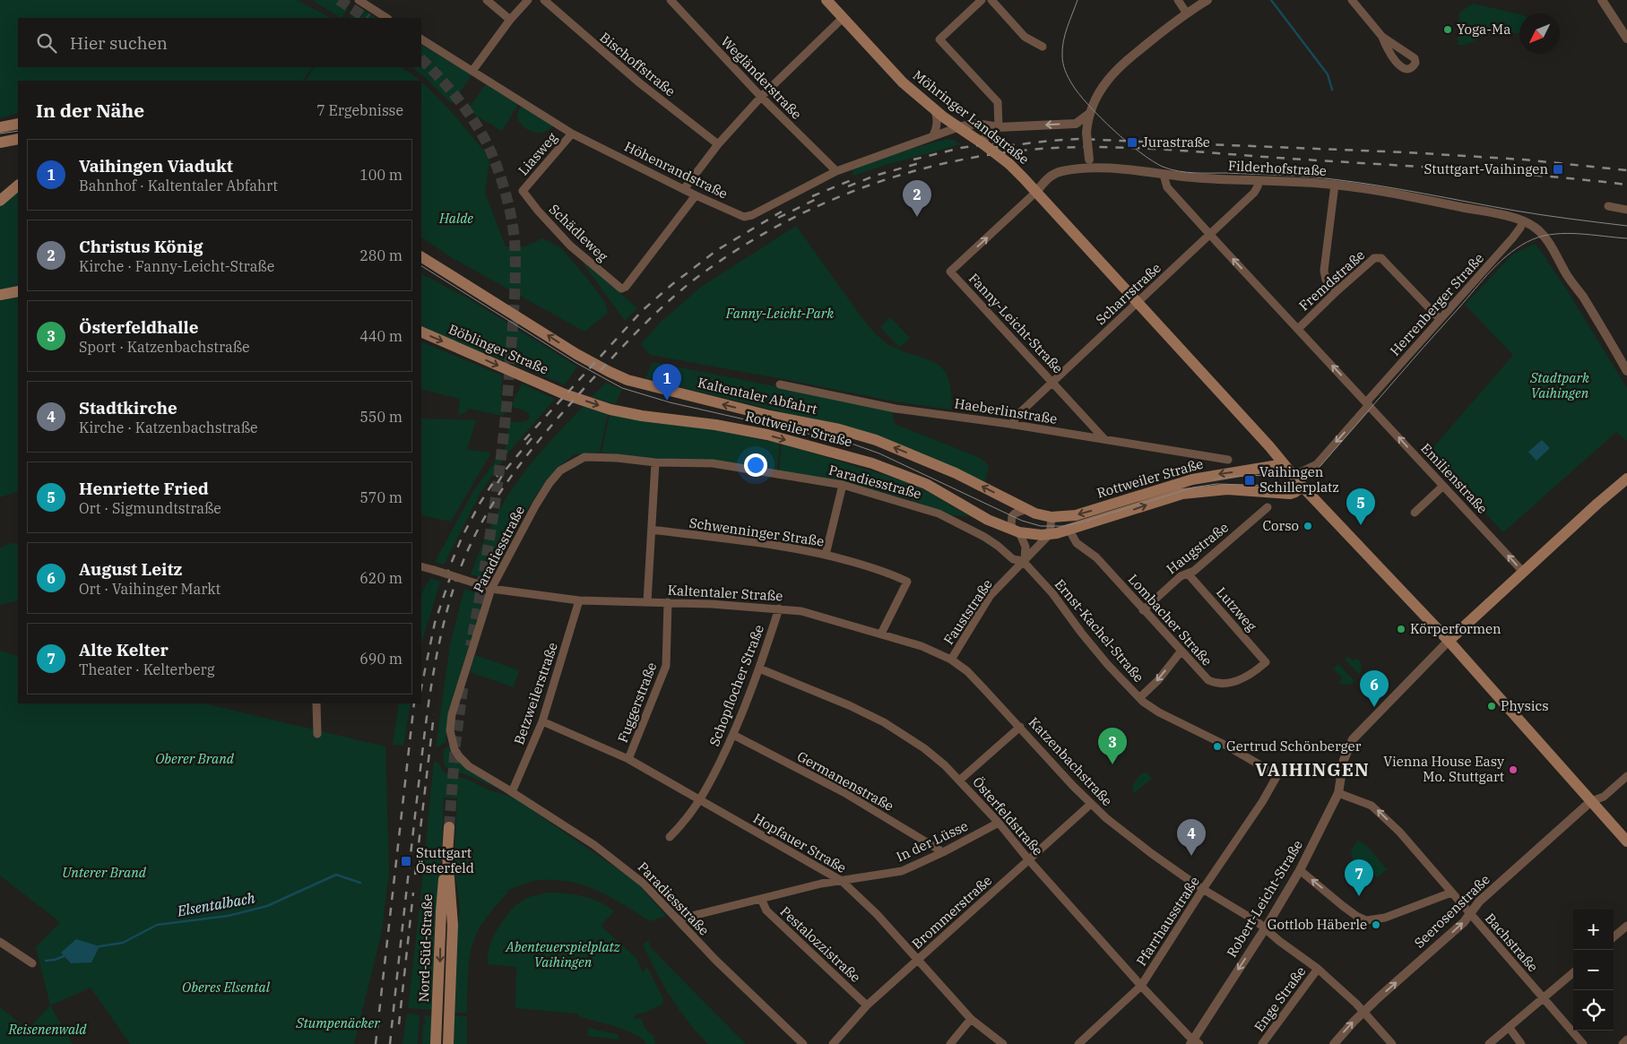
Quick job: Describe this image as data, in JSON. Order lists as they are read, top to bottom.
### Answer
{
  "streets": {
    "main road": [
      "Möhringer Landstraße",
      "Böblinger Straße",
      "Kaltentaler Abfahrt",
      "Rottweiler Straße",
      "Nord-Süd-Straße"
    ],
    "street": [
      "Bischoffstraße",
      "Wegländerstraße",
      "Liasweg",
      "Filderhofstraße",
      "Höhenrandstraße",
      "Schädleweg",
      "Fremdstraße",
      "Scharrstraße",
      "Herrenberger Straße",
      "Fanny-Leicht-Straße",
      "Haeberlinstraße",
      "Emilienstraße",
      "Paradiesstraße",
      "Schwenninger Straße",
      "Haugstraße",
      "Kaltentaler Straße",
      "Lutzweg",
      "Fauststraße",
      "Lombacher Straße",
      "Ernst-Kachel-Straße",
      "Schopflocher Straße",
      "Betzweilerstraße",
      "Fuggerstraße",
      "Katzenbachstraße",
      "Germanenstraße",
      "Österfeldstraße",
      "In der Lüsse",
      "Hopfauer Straße",
      "Robert-Leicht-Straße",
      "Seerosenstraße",
      "Brommerstraße",
      "Pfarrhausstraße",
      "Bachstraße",
      "Pestalozzistraße",
      "Enge Straße"
    ]
  },
  "crossings": [
    ["Wegländerstraße", "Höhenrandstraße"],
    ["Möhringer Landstraße", "Filderhofstraße"],
    ["Möhringer Landstraße", "Höhenrandstraße"],
    ["Möhringer Landstraße", "Scharrstraße"],
    ["Möhringer Landstraße", "Herrenberger Straße"],
    ["Möhringer Landstraße", "Fanny-Leicht-Straße"],
    ["Möhringer Landstraße", "Rottweiler Straße"],
    ["Möhringer Landstraße", "Robert-Leicht-Straße"],
    ["Möhringer Landstraße", "Seerosenstraße"],
    ["Liasweg", "Höhenrandstraße"],
    ["Liasweg", "Schädleweg"],
    ["Filderhofstraße", "Scharrstraße"],
    ["Filderhofstraße", "Herrenberger Straße"],
    ["Filderhofstraße", "Fanny-Leicht-Straße"],
    ["Filderhofstraße", "Emilienstraße"],
    ["Höhenrandstraße", "Schädleweg"],
    ["Fremdstraße", "Herrenberger Straße"],
    ["Fremdstraße", "Emilienstraße"],
    ["Scharrstraße", "Fanny-Leicht-Straße"],
    ["Scharrstraße", "Haeberlinstraße"],
    ["Scharrstraße", "Emilienstraße"],
    ["Herrenberger Straße", "Emilienstraße"],
    ["Fanny-Leicht-Straße", "Haeberlinstraße"],
    ["Böblinger Straße", "Rottweiler Straße"],
    ["Kaltentaler Abfahrt", "Rottweiler Straße"],
    ["Rottweiler Straße", "Fauststraße"],
    ["Rottweiler Straße", "Lombacher Straße"],
    ["Paradiesstraße", "Kaltentaler Straße"],
    ["Paradiesstraße", "Fauststraße"],
    ["Paradiesstraße", "Ernst-Kachel-Straße"],
    ["Paradiesstraße", "Betzweilerstraße"],
    ["Paradiesstraße", "In der Lüsse"],
    ["Schwenninger Straße", "Kaltentaler Straße"],
    ["Haugstraße", "Lutzweg"],
    ["Haugstraße", "Lombacher Straße"],
    ["Kaltentaler Straße", "Fauststraße"],
    ["Kaltentaler Straße", "Schopflocher Straße"],
    ["Kaltentaler Straße", "Betzweilerstraße"],
    ["Kaltentaler Straße", "Fuggerstraße"],
    ["Kaltentaler Straße", "Katzenbachstraße"],
    ["Lutzweg", "Lombacher Straße"],
    ["Fauststraße", "Ernst-Kachel-Straße"],
    ["Fauststraße", "Katzenbachstraße"],
    ["Ernst-Kachel-Straße", "Pfarrhausstraße"],
    ["Schopflocher Straße", "Germanenstraße"],
    ["Schopflocher Straße", "Österfeldstraße"],
    ["Schopflocher Straße", "Hopfauer Straße"],
    ["Betzweilerstraße", "Hopfauer Straße"],
    ["Fuggerstraße", "Hopfauer Straße"],
    ["Katzenbachstraße", "Robert-Leicht-Straße"],
    ["Katzenbachstraße", "Seerosenstraße"],
    ["Katzenbachstraße", "Brommerstraße"],
    ["Katzenbachstraße", "Pfarrhausstraße"],
    ["Katzenbachstraße", "Enge Straße"],
    ["Germanenstraße", "In der Lüsse"],
    ["Österfeldstraße", "In der Lüsse"],
    ["Österfeldstraße", "Robert-Leicht-Straße"],
    ["Österfeldstraße", "Brommerstraße"],
    ["Österfeldstraße", "Pfarrhausstraße"],
    ["In der Lüsse", "Hopfauer Straße"],
    ["In der Lüsse", "Pestalozzistraße"],
    ["Hopfauer Straße", "Brommerstraße"],
    ["Robert-Leicht-Straße", "Bachstraße"],
    ["Seerosenstraße", "Bachstraße"],
    ["Brommerstraße", "Pestalozzistraße"]
  ],
  "one_way": [
    "Böblinger Straße",
    "Kaltentaler Abfahrt",
    "Emilienstraße",
    "Seerosenstraße",
    "Bachstraße"
  ],
  "districts": ["VAIHINGEN"],
  "water": ["Elsentalbach"],
  "parks": [
    "Halde",
    "Fanny-Leicht-Park",
    "Stadtpark Vaihingen",
    "Oberer Brand",
    "Unterer Brand",
    "Abenteuerspielplatz Vaihingen",
    "Oberes Elsental",
    "Stumpenäcker",
    "Reisenenwald"
  ],
  "places": {
    "other": [
      "Yoga-Ma",
      "Corso",
      "Körperformen",
      "Physics",
      "Gertrud Schönberger",
      "Vienna House Easy Mo. Stuttgart",
      "Gottlob Häberle"
    ],
    "transit": [
      "Jurastraße",
      "Stuttgart-Vaihingen",
      "Vaihingen Schillerplatz",
      "Stuttgart Österfeld"
    ]
  },
  "north": "bottom left",
  "page": {
    "search": "Hier suchen",
    "heading": ["In der Nähe", "7 Ergebnisse"],
    "list": [
      {
        "mark": "1",
        "name": "Vaihingen Viadukt",
        "note": "Bahnhof · Kaltentaler Abfahrt",
        "value": "100 m"
      },
      {
        "mark": "2",
        "name": "Christus König",
        "note": "Kirche · Fanny-Leicht-Straße",
        "value": "280 m"
      },
      {
        "mark": "3",
        "name": "Österfeldhalle",
        "note": "Sport · Katzenbachstraße",
        "value": "440 m"
      },
      {
        "mark": "4",
        "name": "Stadtkirche",
        "note": "Kirche · Katzenbachstraße",
        "value": "550 m"
      },
      {
        "mark": "5",
        "name": "Henriette Fried",
        "note": "Ort · Sigmundtstraße",
        "value": "570 m"
      },
      {
        "mark": "6",
        "name": "August Leitz",
        "note": "Ort · Vaihinger Markt",
        "value": "620 m"
      },
      {
        "mark": "7",
        "name": "Alte Kelter",
        "note": "Theater · Kelterberg",
        "value": "690 m"
      }
    ],
    "pins": [
      "2",
      "1",
      "5",
      "6",
      "3",
      "4",
      "7"
    ],
    "map_buttons": ["+", "−"]
  }
}
